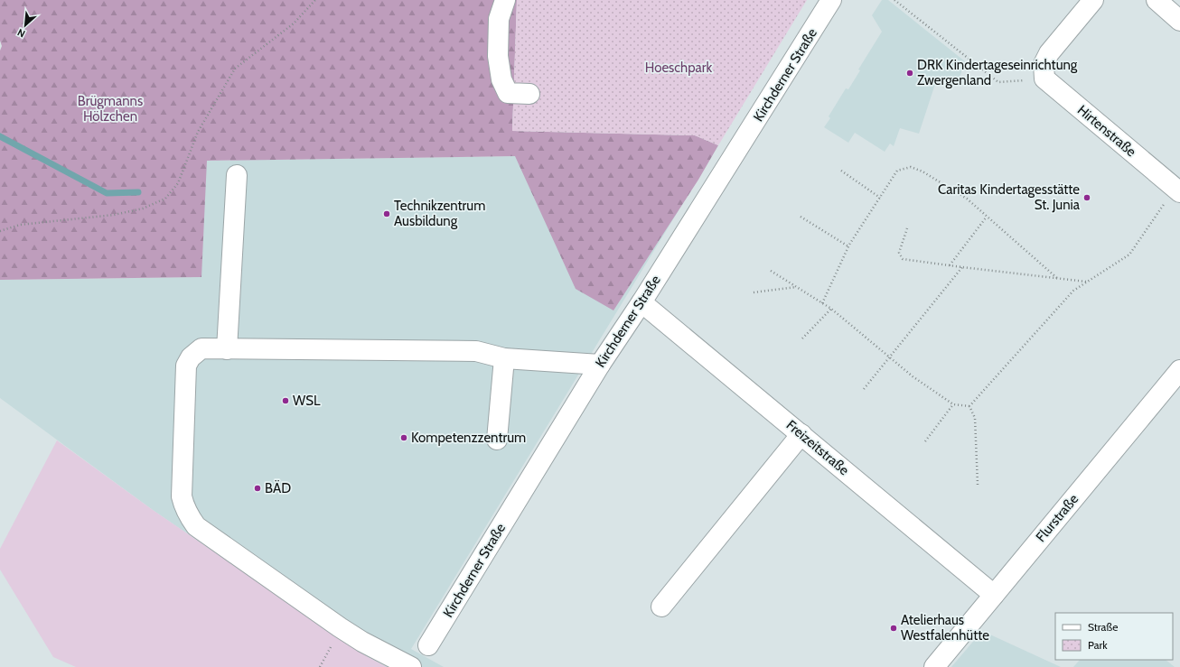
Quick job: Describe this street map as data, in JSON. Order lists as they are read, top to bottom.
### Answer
{
  "streets": {
    "street": [
      "Kirchderner Straße",
      "Hirtenstraße",
      "Freizeitstraße",
      "Flurstraße"
    ]
  },
  "crossings": [
    ["Kirchderner Straße", "Freizeitstraße"],
    ["Freizeitstraße", "Flurstraße"]
  ],
  "parks": ["Hoeschpark", "Brügmanns Hölzchen"],
  "places": [
    "DRK Kindertageseinrichtung Zwergenland",
    "Caritas Kindertagesstätte St. Junia",
    "Technikzentrum Ausbildung",
    "WSL",
    "Kompetenzzentrum",
    "BÄD",
    "Atelierhaus Westfalenhütte"
  ],
  "legend": ["Straße", "Park"],
  "north": "bottom left"
}
